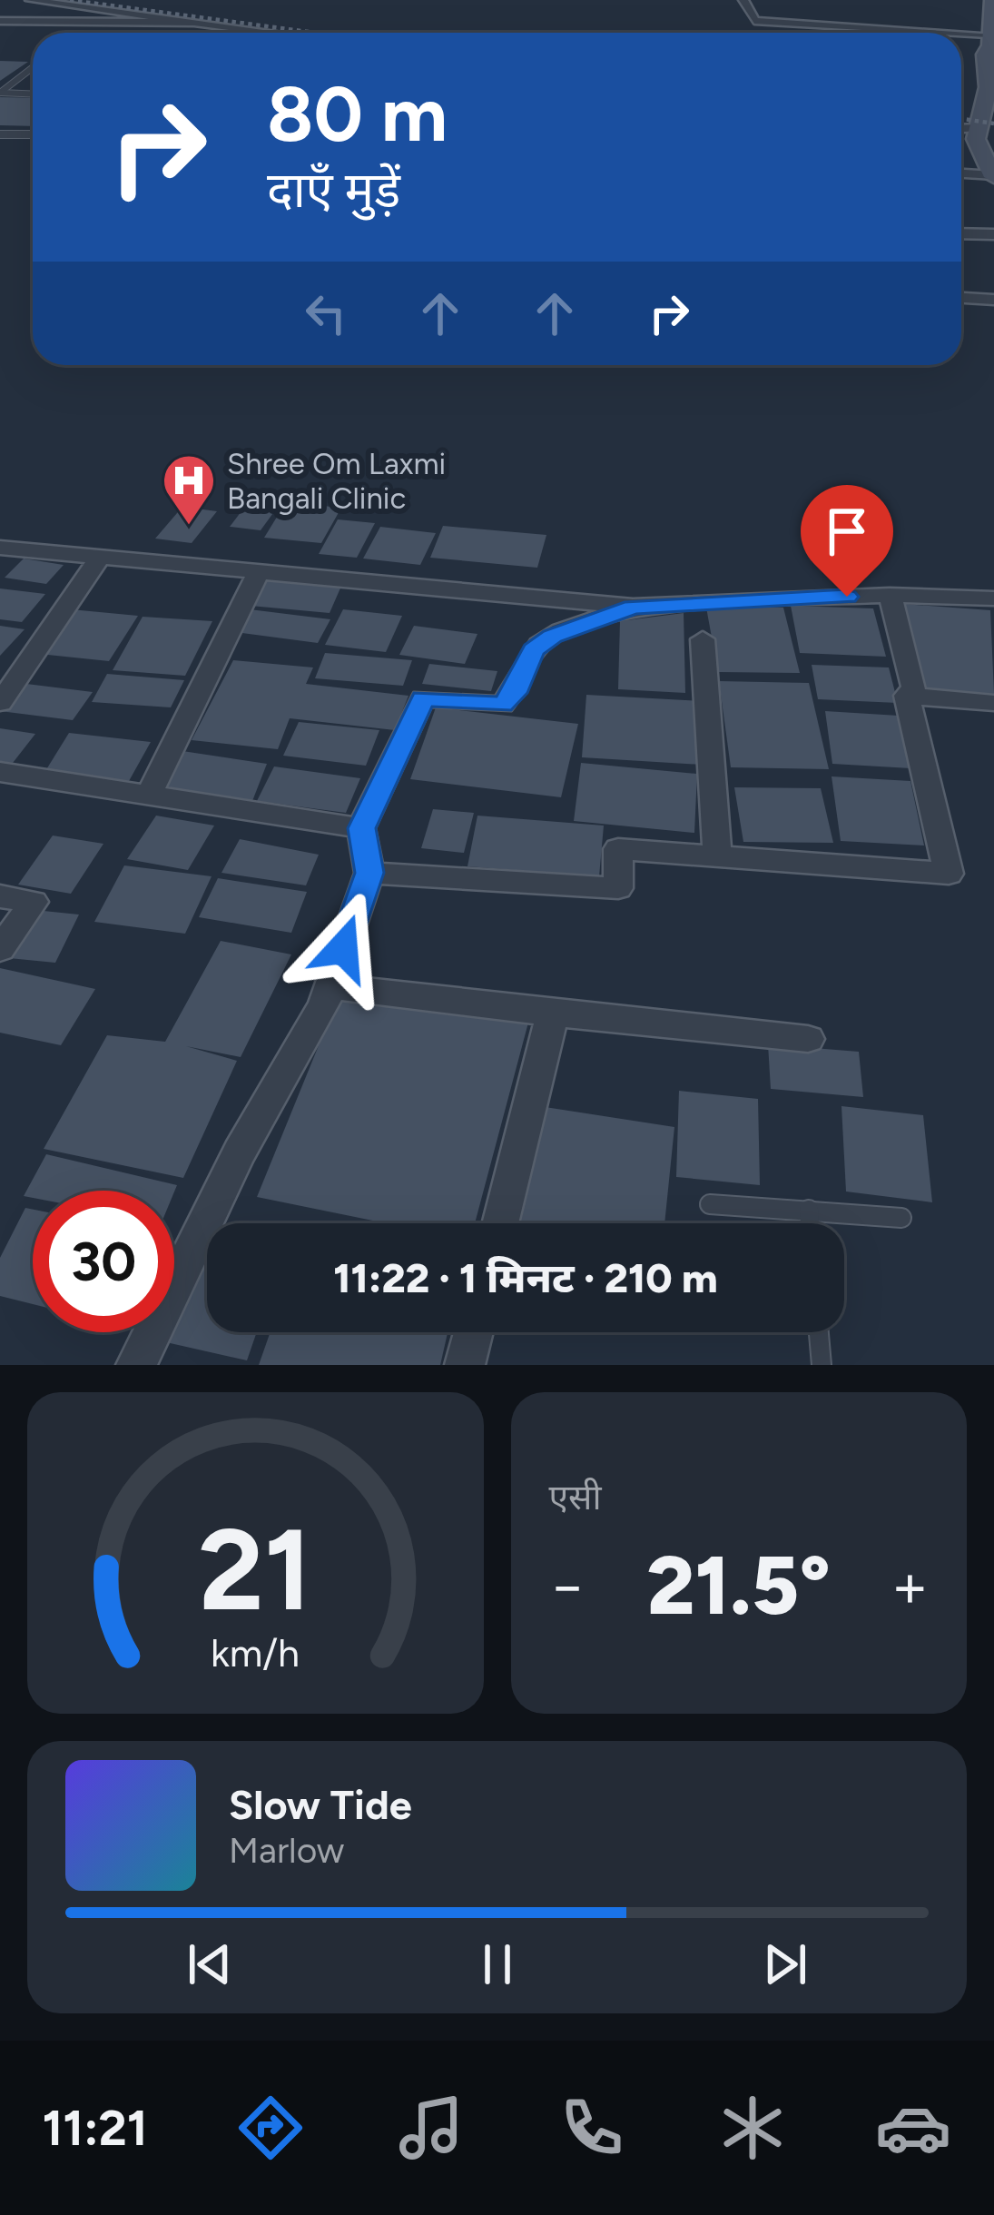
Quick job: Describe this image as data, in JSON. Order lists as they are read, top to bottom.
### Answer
{
  "places": {
    "hospital": ["Shree Om Laxmi Bangali Clinic"]
  },
  "page": {
    "turn": ["80 m", "दाएँ मुड़ें"],
    "limit": "30",
    "trip": "11:22 · 1 मिनट · 210 m",
    "tile": "एसी",
    "heat": ["−", "21.5°", "+"],
    "song": ["Slow Tide", "Marlow"],
    "tabs": "11:21",
    "gauge": ["21", "km/h"]
  }
}
